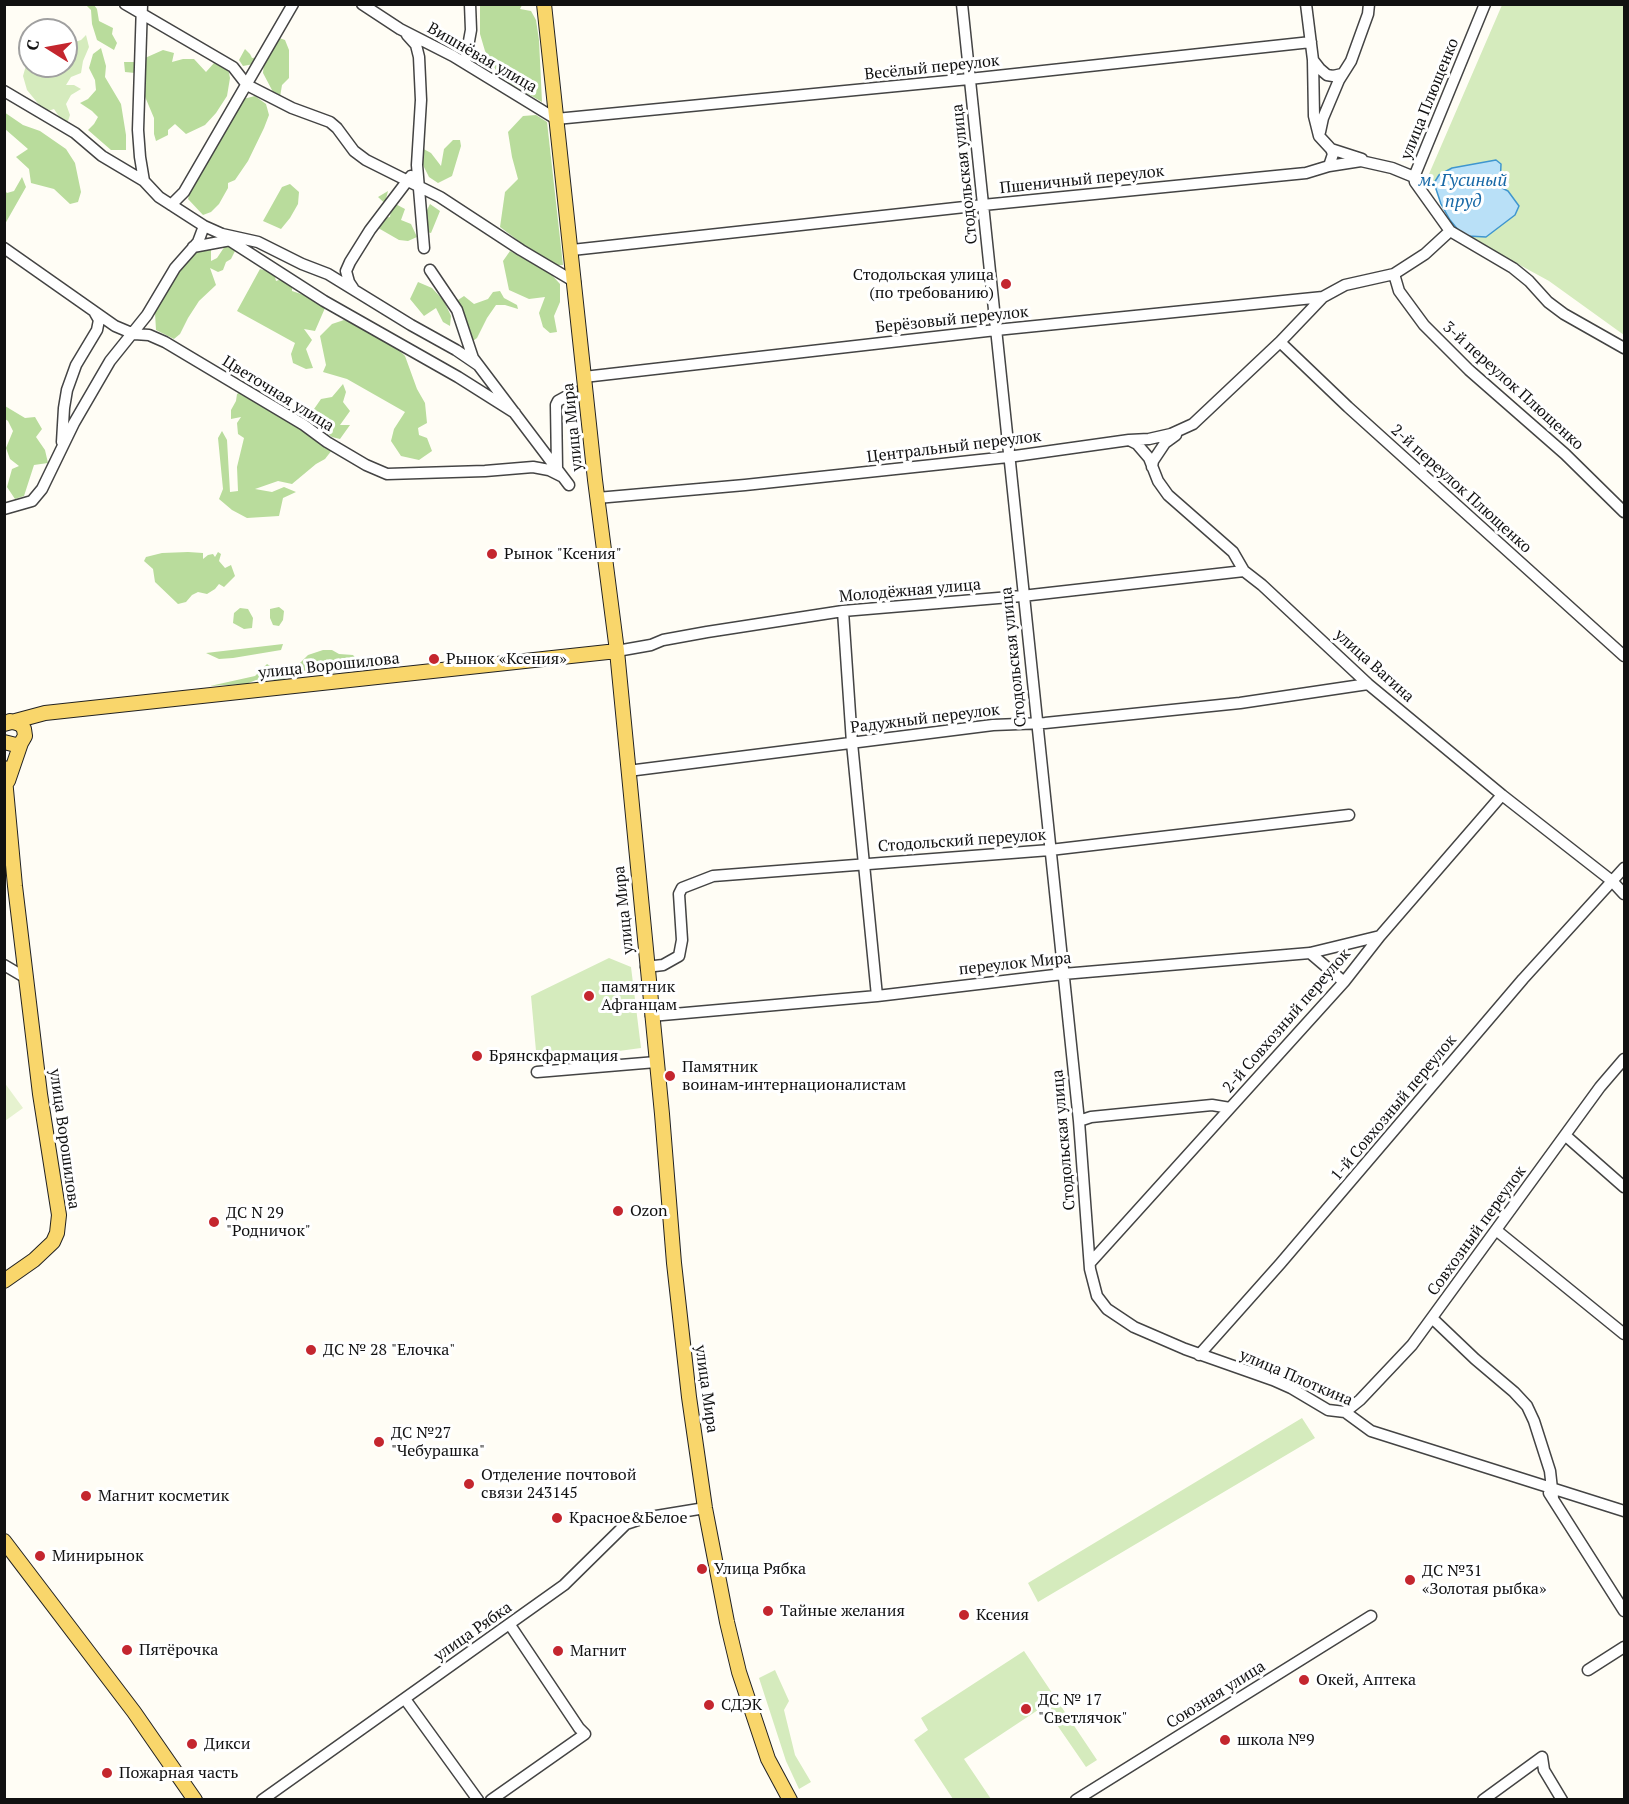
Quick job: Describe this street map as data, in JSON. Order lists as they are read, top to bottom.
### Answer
{
  "streets": {
    "main road": ["улица Мира", "улица Ворошилова"],
    "street": [
      "Вишнёвая улица",
      "Весёлый переулок",
      "улица Плющенко",
      "Стодольская улица",
      "Пшеничный переулок",
      "Берёзовый переулок",
      "3-й переулок Плющенко",
      "Цветочная улица",
      "Центральный переулок",
      "2-й переулок Плющенко",
      "Молодёжная улица",
      "улица Вагина",
      "Радужный переулок",
      "Стодольский переулок",
      "переулок Мира",
      "2-й Совхозный переулок",
      "1-й Совхозный переулок",
      "Совхозный переулок",
      "улица Плоткина",
      "улица Рябка",
      "Союзная улица"
    ]
  },
  "crossings": [
    ["Вишнёвая улица", "Весёлый переулок"],
    ["Вишнёвая улица", "улица Мира"],
    ["Весёлый переулок", "Стодольская улица"],
    ["Весёлый переулок", "улица Мира"],
    ["улица Плющенко", "Пшеничный переулок"],
    ["Стодольская улица", "Пшеничный переулок"],
    ["Стодольская улица", "Берёзовый переулок"],
    ["Стодольская улица", "Центральный переулок"],
    ["Стодольская улица", "Молодёжная улица"],
    ["Стодольская улица", "Радужный переулок"],
    ["Стодольская улица", "Стодольский переулок"],
    ["Стодольская улица", "переулок Мира"],
    ["Стодольская улица", "2-й Совхозный переулок"],
    ["Стодольская улица", "улица Плоткина"],
    ["Пшеничный переулок", "улица Мира"],
    ["Берёзовый переулок", "улица Мира"],
    ["улица Мира", "Центральный переулок"],
    ["улица Мира", "Молодёжная улица"],
    ["улица Мира", "улица Ворошилова"],
    ["улица Мира", "Радужный переулок"],
    ["улица Мира", "Стодольский переулок"],
    ["улица Мира", "переулок Мира"],
    ["улица Мира", "улица Рябка"],
    ["Центральный переулок", "2-й переулок Плющенко"],
    ["Центральный переулок", "улица Вагина"],
    ["Молодёжная улица", "улица Ворошилова"],
    ["Молодёжная улица", "улица Вагина"],
    ["улица Вагина", "Радужный переулок"],
    ["улица Вагина", "2-й Совхозный переулок"],
    ["улица Вагина", "1-й Совхозный переулок"],
    ["переулок Мира", "2-й Совхозный переулок"],
    ["1-й Совхозный переулок", "улица Плоткина"],
    ["Совхозный переулок", "улица Плоткина"]
  ],
  "water": ["м. Гусиный пруд"],
  "places": [
    "Стодольская улица (по требованию)",
    "Рынок \"Ксения\"",
    "Рынок «Ксения»",
    "памятник Афганцам",
    "Брянскфармация",
    "Памятник воинам‐интернационалистам",
    "Ozon",
    "ДС N 29 \"Родничок\"",
    "ДС № 28 \"Елочка\"",
    "ДС №27 \"Чебурашка\"",
    "Отделение почтовой связи 243145",
    "Магнит косметик",
    "Красное&Белое",
    "Минирынок",
    "Улица Рябка",
    "ДС №31 «Золотая рыбка»",
    "Тайные желания",
    "Ксения",
    "Пятёрочка",
    "Магнит",
    "Окей, Аптека",
    "СДЭК",
    "ДС № 17 \"Светлячок\"",
    "школа №9",
    "Дикси",
    "Пожарная часть"
  ],
  "north": "left"
}
